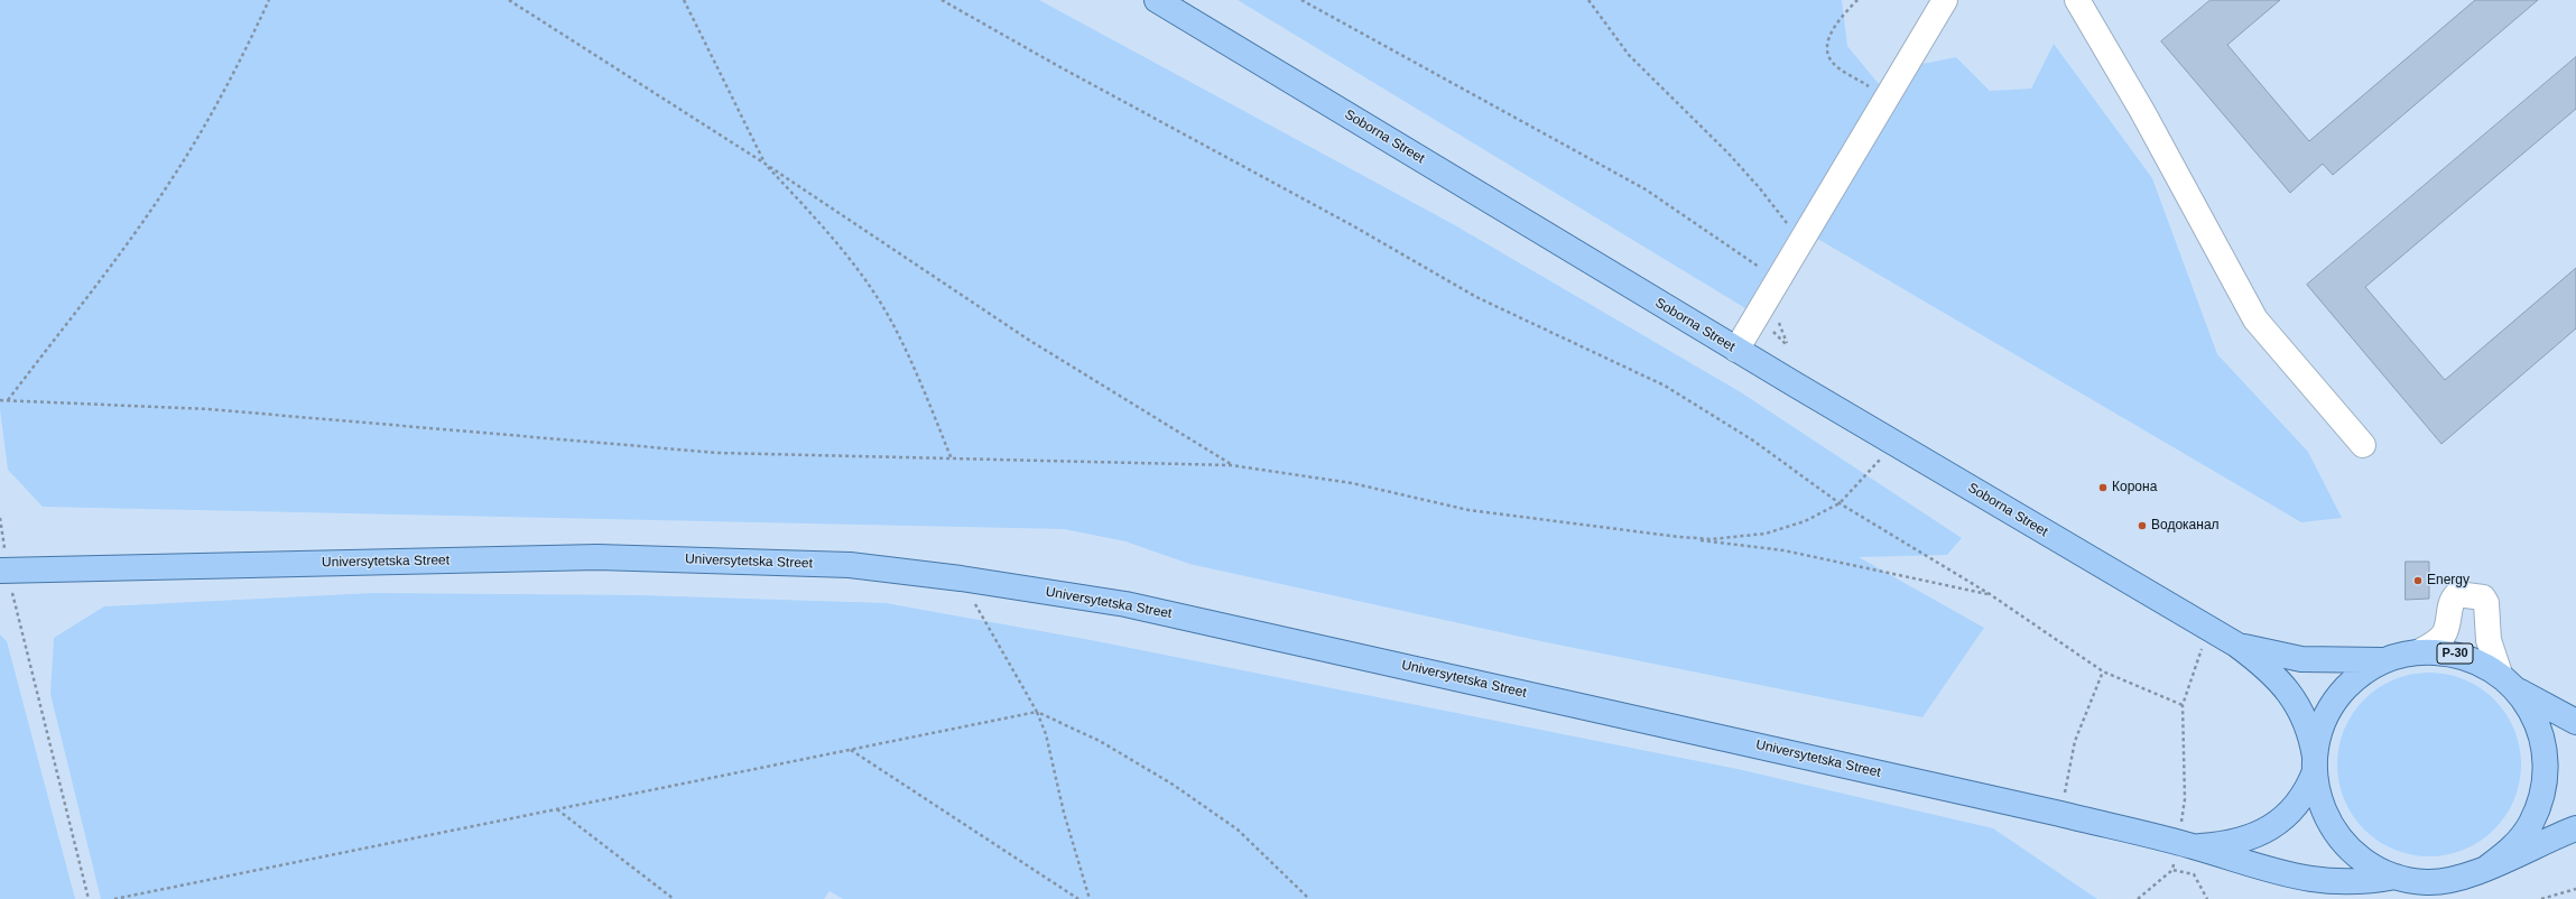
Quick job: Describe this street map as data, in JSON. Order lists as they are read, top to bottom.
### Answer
{
  "streets": {
    "main road": ["Soborna Street", "Universytetska Street", "Р-30"]
  },
  "crossings": [
    ["Soborna Street", "Universytetska Street"],
    ["Soborna Street", "Р-30"],
    ["Universytetska Street", "Р-30"]
  ],
  "places": ["Корона", "Водоканал", "Energy"]
}
